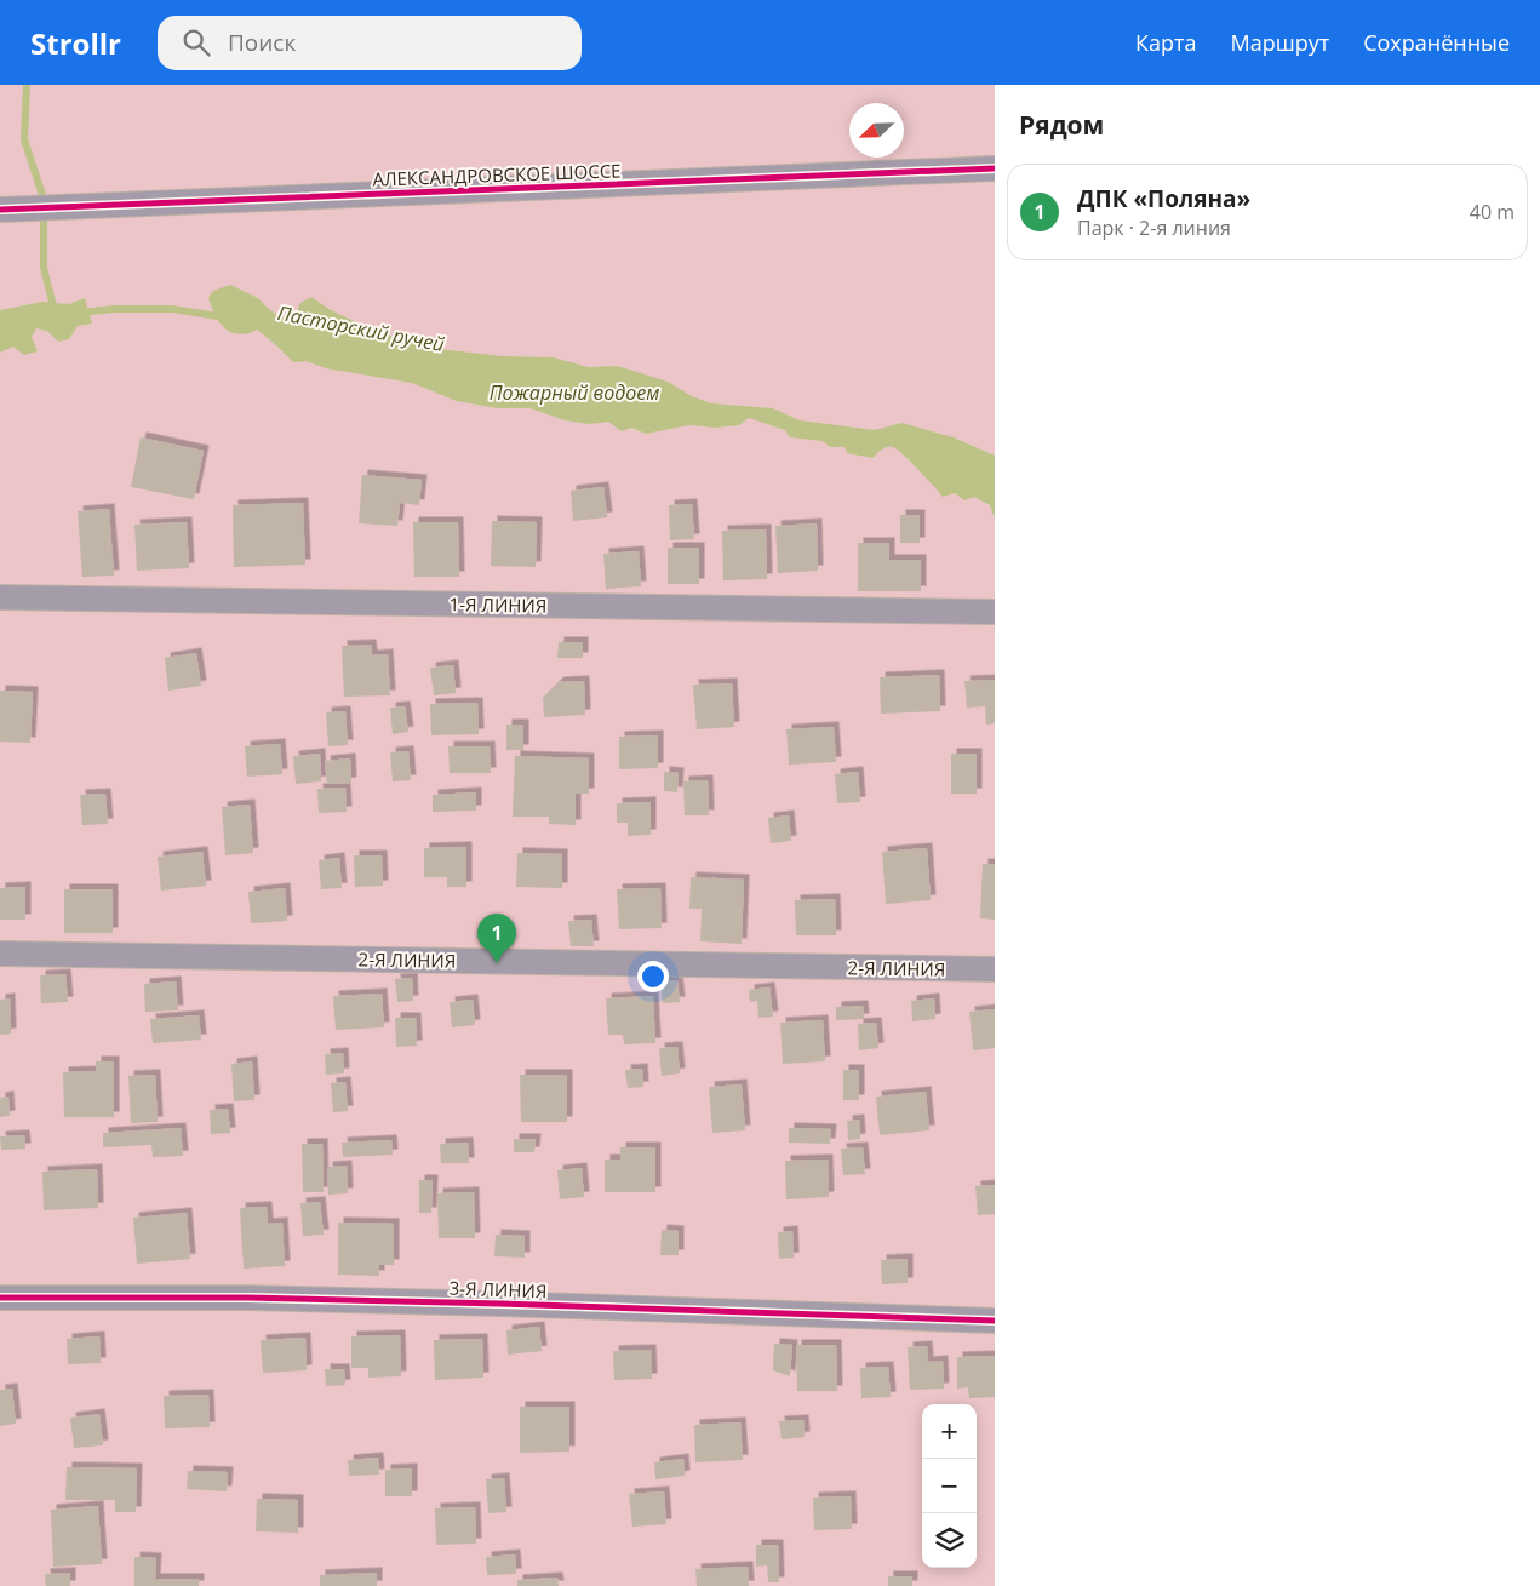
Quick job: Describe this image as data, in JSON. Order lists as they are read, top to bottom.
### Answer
{
  "streets": {
    "street": [
      "АЛЕКСАНДРОВСКОЕ ШОССЕ",
      "1-Я ЛИНИЯ",
      "2-Я ЛИНИЯ",
      "3-Я ЛИНИЯ"
    ]
  },
  "water": ["Пасторский ручей", "Пожарный водоем"],
  "north": "bottom left",
  "page": {
    "header": "Strollr",
    "search": "Поиск",
    "nav": ["Карта", "Маршрут", "Сохранённые"],
    "heading": "Рядом",
    "list": [
      {
        "mark": "1",
        "name": "ДПК «Поляна»",
        "note": "Парк · 2-я линия",
        "value": "40 m"
      }
    ],
    "pins": "1",
    "map_buttons": ["+", "−"]
  }
}
